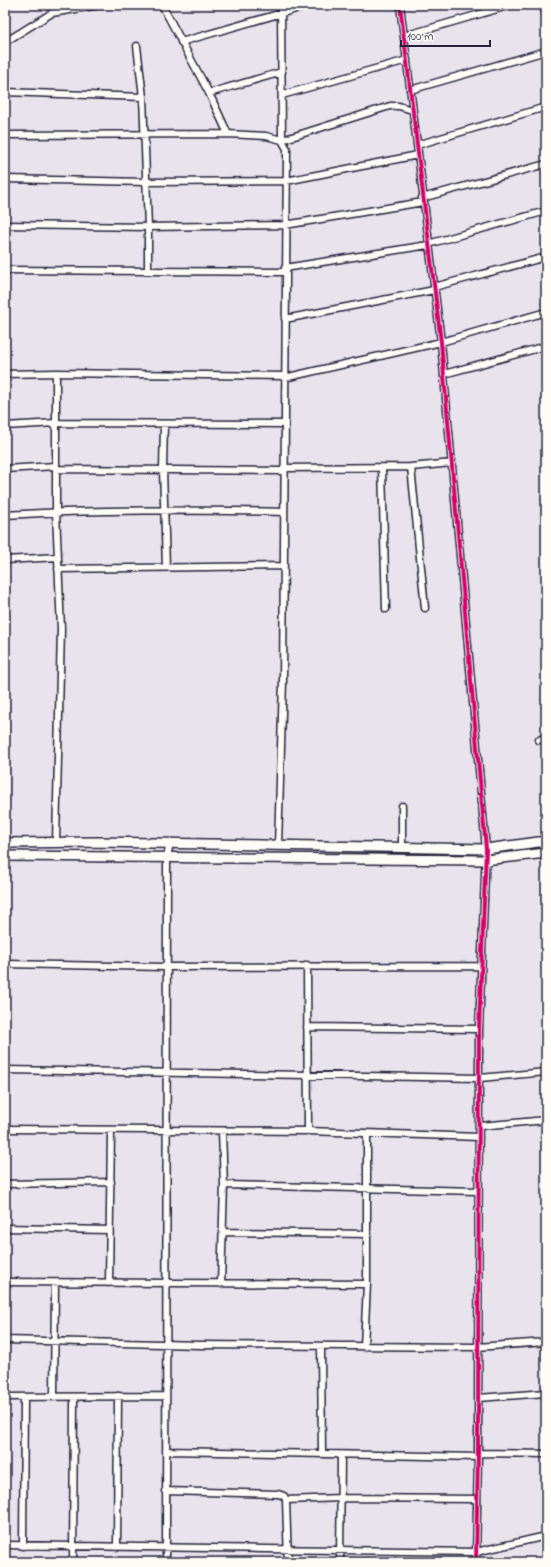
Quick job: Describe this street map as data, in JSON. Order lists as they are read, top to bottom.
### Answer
{
  "scale_bar": "100 m"
}
